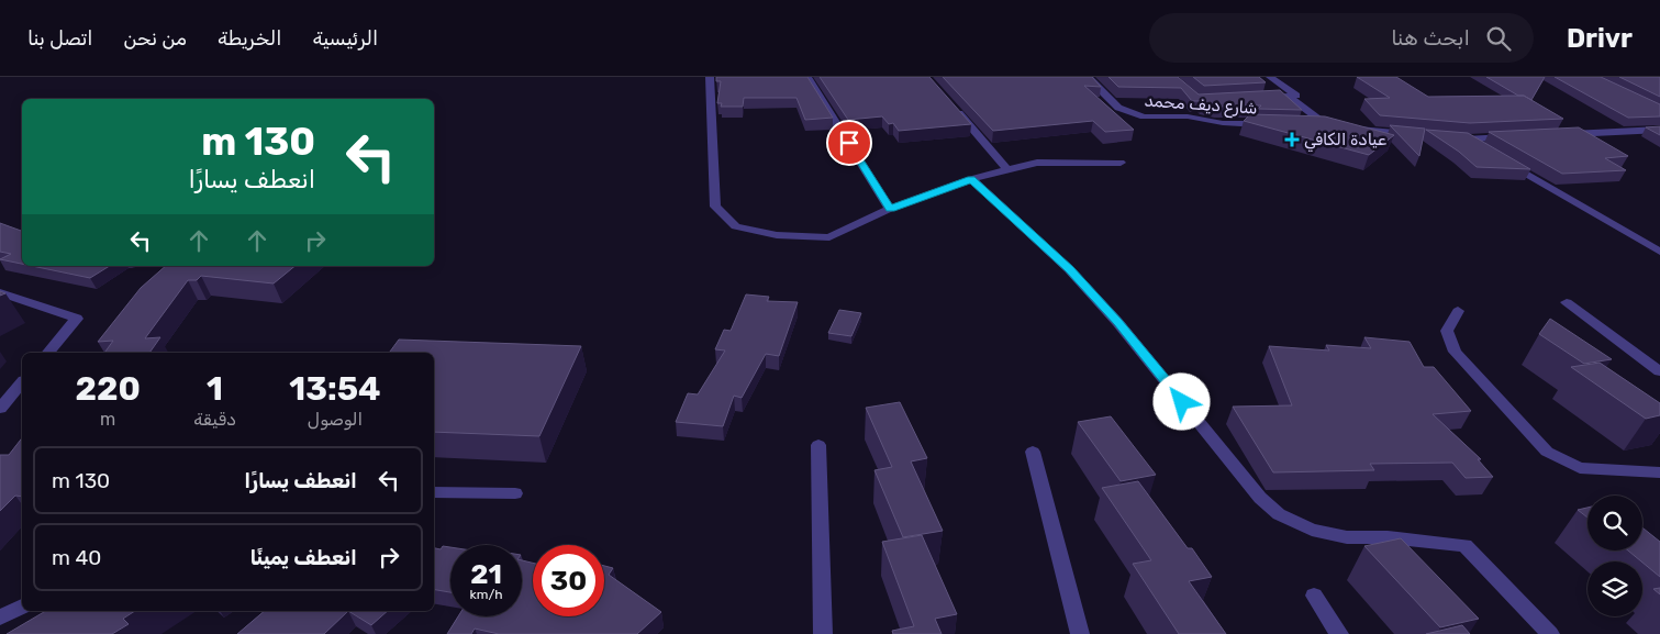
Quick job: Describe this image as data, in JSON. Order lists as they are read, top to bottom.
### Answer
{
  "streets": {
    "street": ["شارع ديف محمد"]
  },
  "places": {
    "health": ["عيادة الكافي"]
  },
  "page": {
    "header": "Drivr",
    "search": "ابحث هنا",
    "nav": [
      "الرئيسية",
      "الخريطة",
      "من نحن",
      "اتصل بنا"
    ],
    "turn": ["130 m", "انعطف يسارًا"],
    "eta": [
      "13:54",
      "الوصول",
      "1",
      "دقيقة",
      "220",
      "m"
    ],
    "list": [
      {
        "name": "انعطف يسارًا",
        "value": "130 m"
      },
      {
        "name": "انعطف يمينًا",
        "value": "40 m"
      }
    ],
    "speed": "21 km/h",
    "limit": "30"
  }
}
